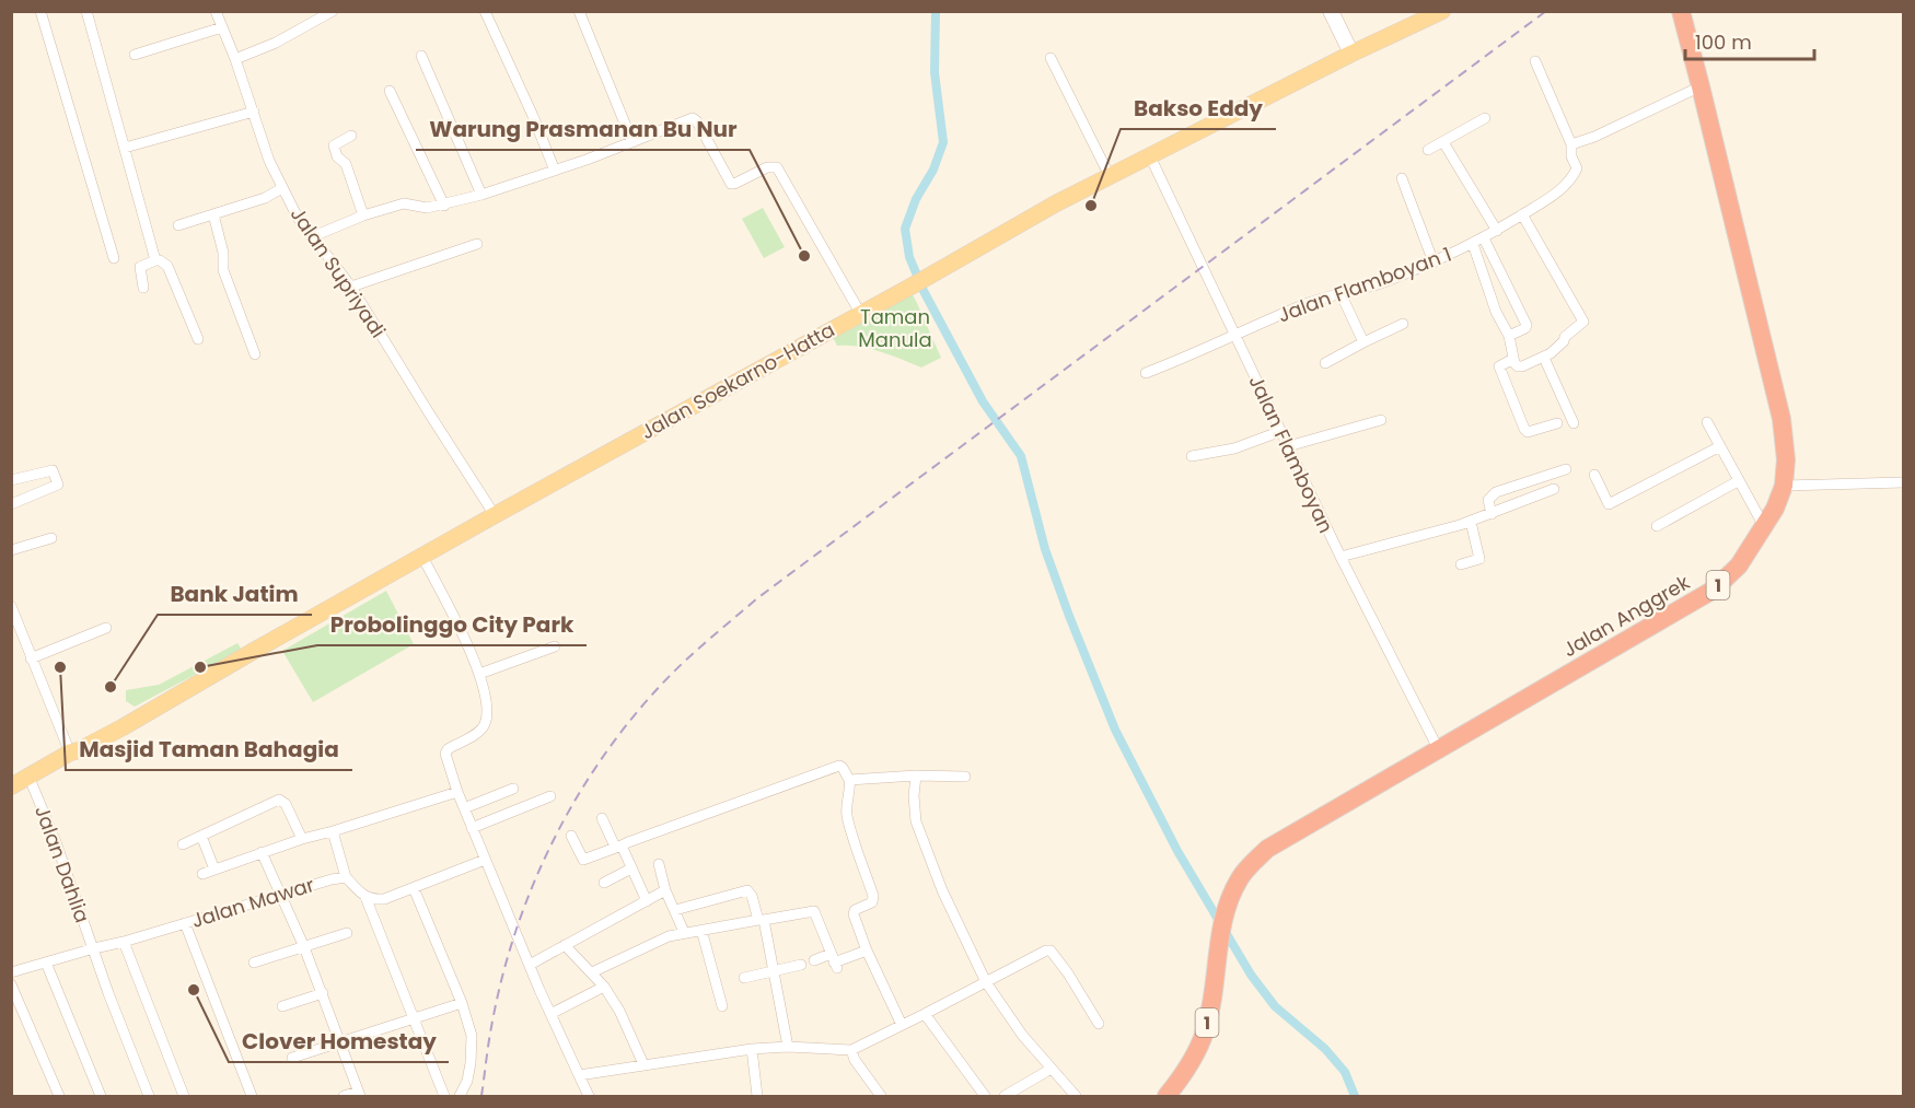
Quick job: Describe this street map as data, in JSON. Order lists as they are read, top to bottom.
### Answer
{
  "streets": {
    "highway": ["1", "Jalan Anggrek"],
    "main road": ["Jalan Soekarno-Hatta"],
    "street": [
      "Jalan Supriyadi",
      "Jalan Flamboyan 1",
      "Jalan Flamboyan",
      "Jalan Dahlia",
      "Jalan Mawar"
    ]
  },
  "crossings": [
    ["Jalan Supriyadi", "Jalan Soekarno-Hatta"],
    ["Jalan Flamboyan 1", "Jalan Flamboyan"],
    ["Jalan Soekarno-Hatta", "Jalan Flamboyan"],
    ["Jalan Flamboyan", "Jalan Anggrek"],
    ["Jalan Dahlia", "Jalan Mawar"]
  ],
  "parks": ["Taman Manula"],
  "places": [
    "Bakso Eddy",
    "Warung Prasmanan Bu Nur",
    "Masjid Taman Bahagia",
    "Probolinggo City Park",
    "Bank Jatim",
    "Clover Homestay"
  ],
  "scale_bar": "100 m"
}
